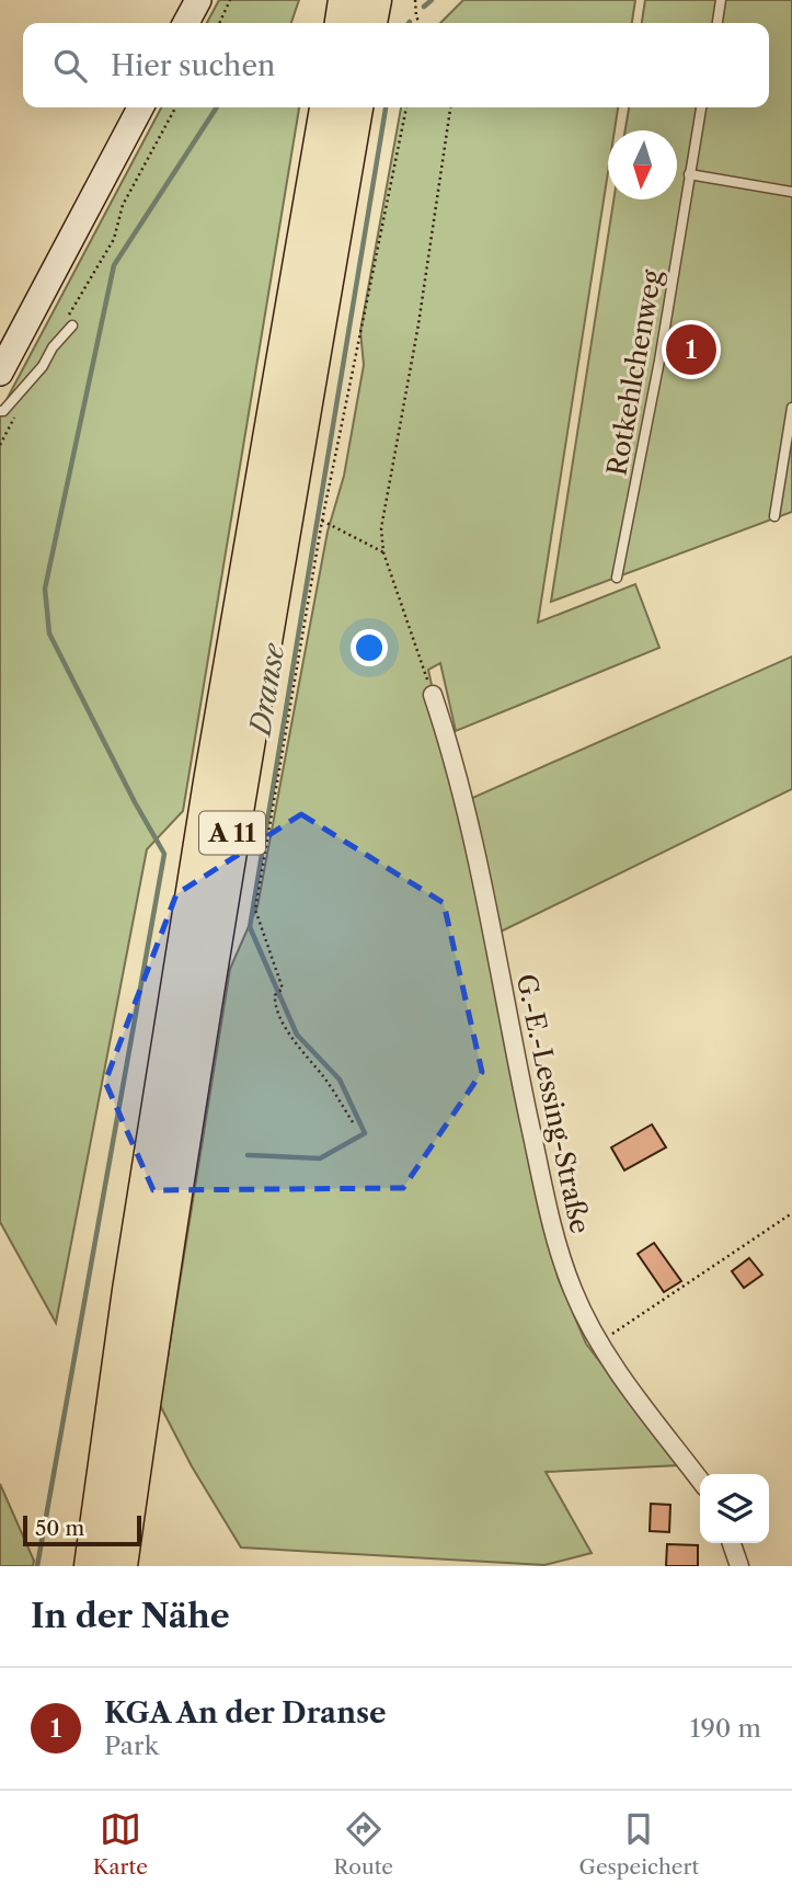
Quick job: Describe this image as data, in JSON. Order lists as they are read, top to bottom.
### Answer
{
  "streets": {
    "highway": ["A 11"],
    "street": ["G.-E.-Lessing-Straße"],
    "lane": ["Rotkehlchenweg"]
  },
  "water": ["Dranse"],
  "scale_bar": "50 m",
  "north": "bottom",
  "page": {
    "search": "Hier suchen",
    "pins": "1",
    "scale": "50 m",
    "heading": "In der Nähe",
    "list": [
      {
        "mark": "1",
        "name": "KGA An der Dranse",
        "note": "Park",
        "value": "190 m"
      }
    ],
    "nav": ["Karte", "Route", "Gespeichert"]
  }
}
